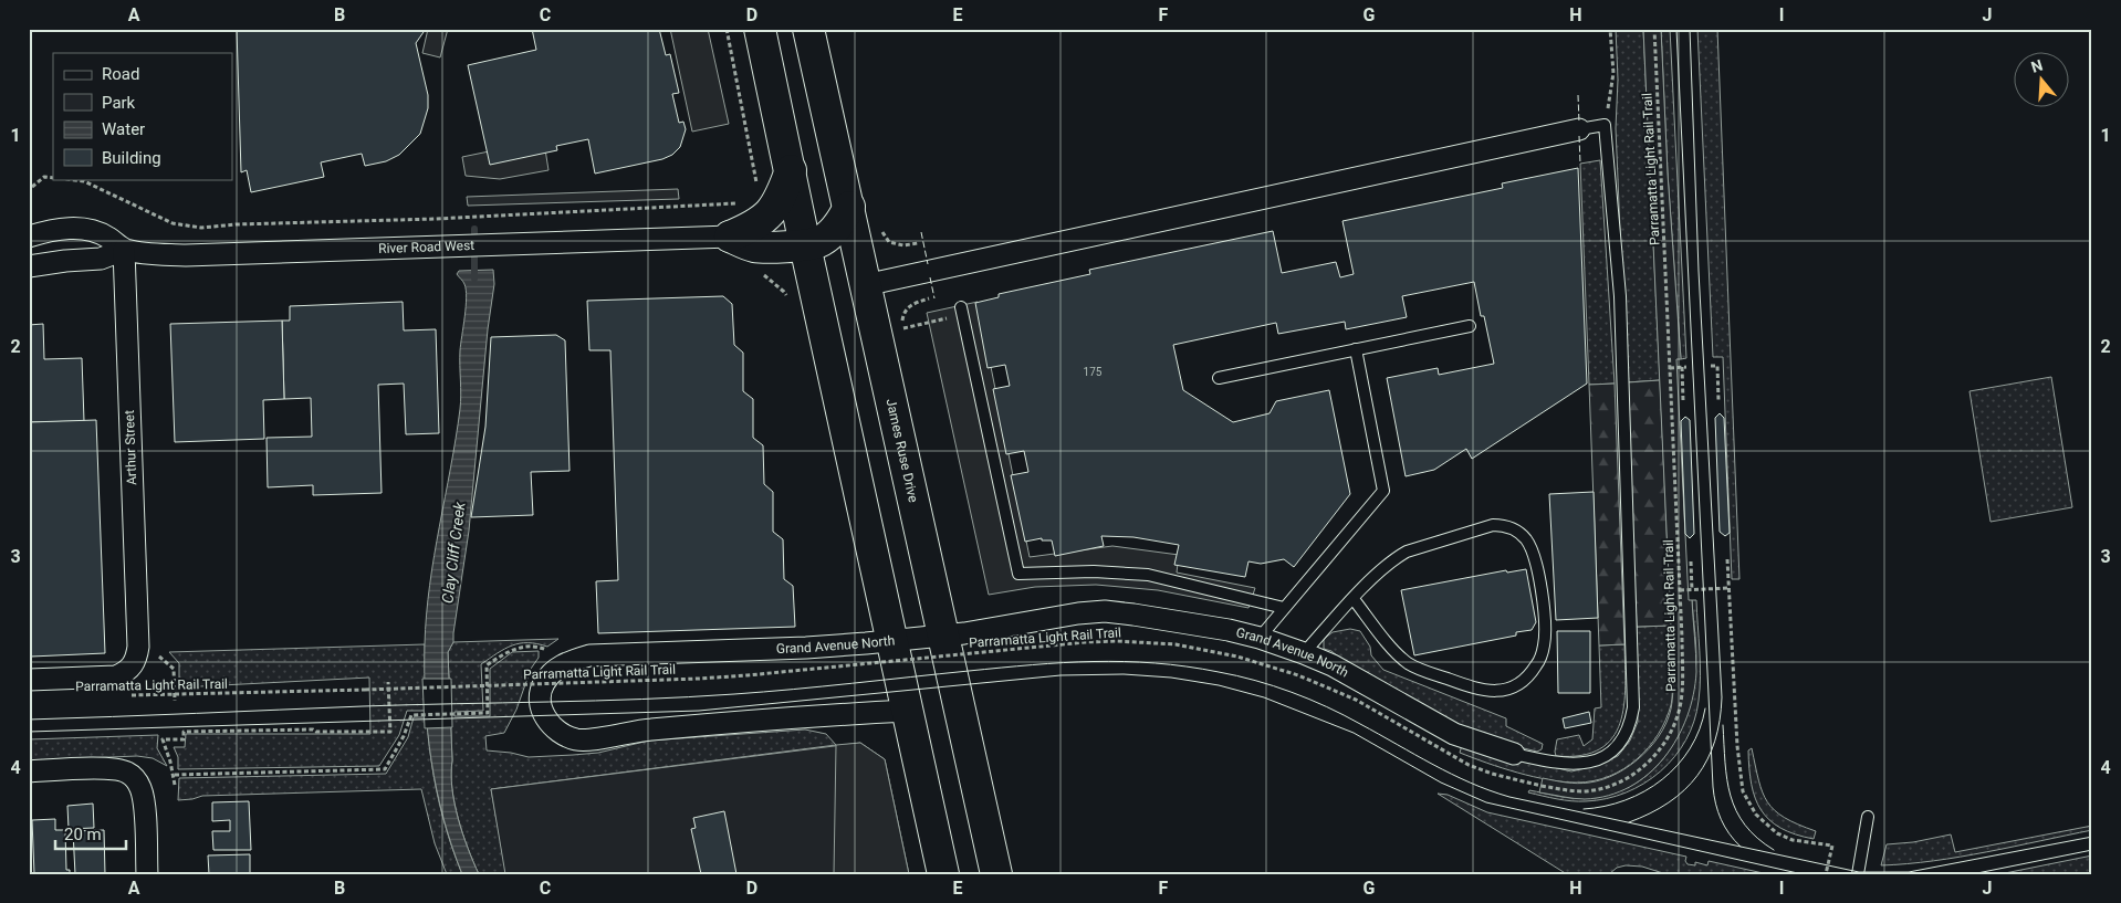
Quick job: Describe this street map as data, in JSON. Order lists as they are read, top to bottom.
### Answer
{
  "streets": {
    "main road": ["James Ruse Drive"],
    "street": ["River Road West", "Arthur Street", "Grand Avenue North"],
    "path": ["Parramatta Light Rail Trail"]
  },
  "crossings": [
    ["River Road West", "Arthur Street"],
    ["James Ruse Drive", "Grand Avenue North"]
  ],
  "water": ["Clay Cliff Creek"],
  "house_numbers": ["175"],
  "legend": [
    "Road",
    "Park",
    "Water",
    "Building"
  ],
  "scale_bar": "20 m",
  "north": "top",
  "grid": {
    "columns": [
      "A",
      "B",
      "C",
      "D",
      "E",
      "F",
      "G",
      "H",
      "I",
      "J"
    ],
    "rows": [
      "1",
      "2",
      "3",
      "4"
    ]
  }
}
